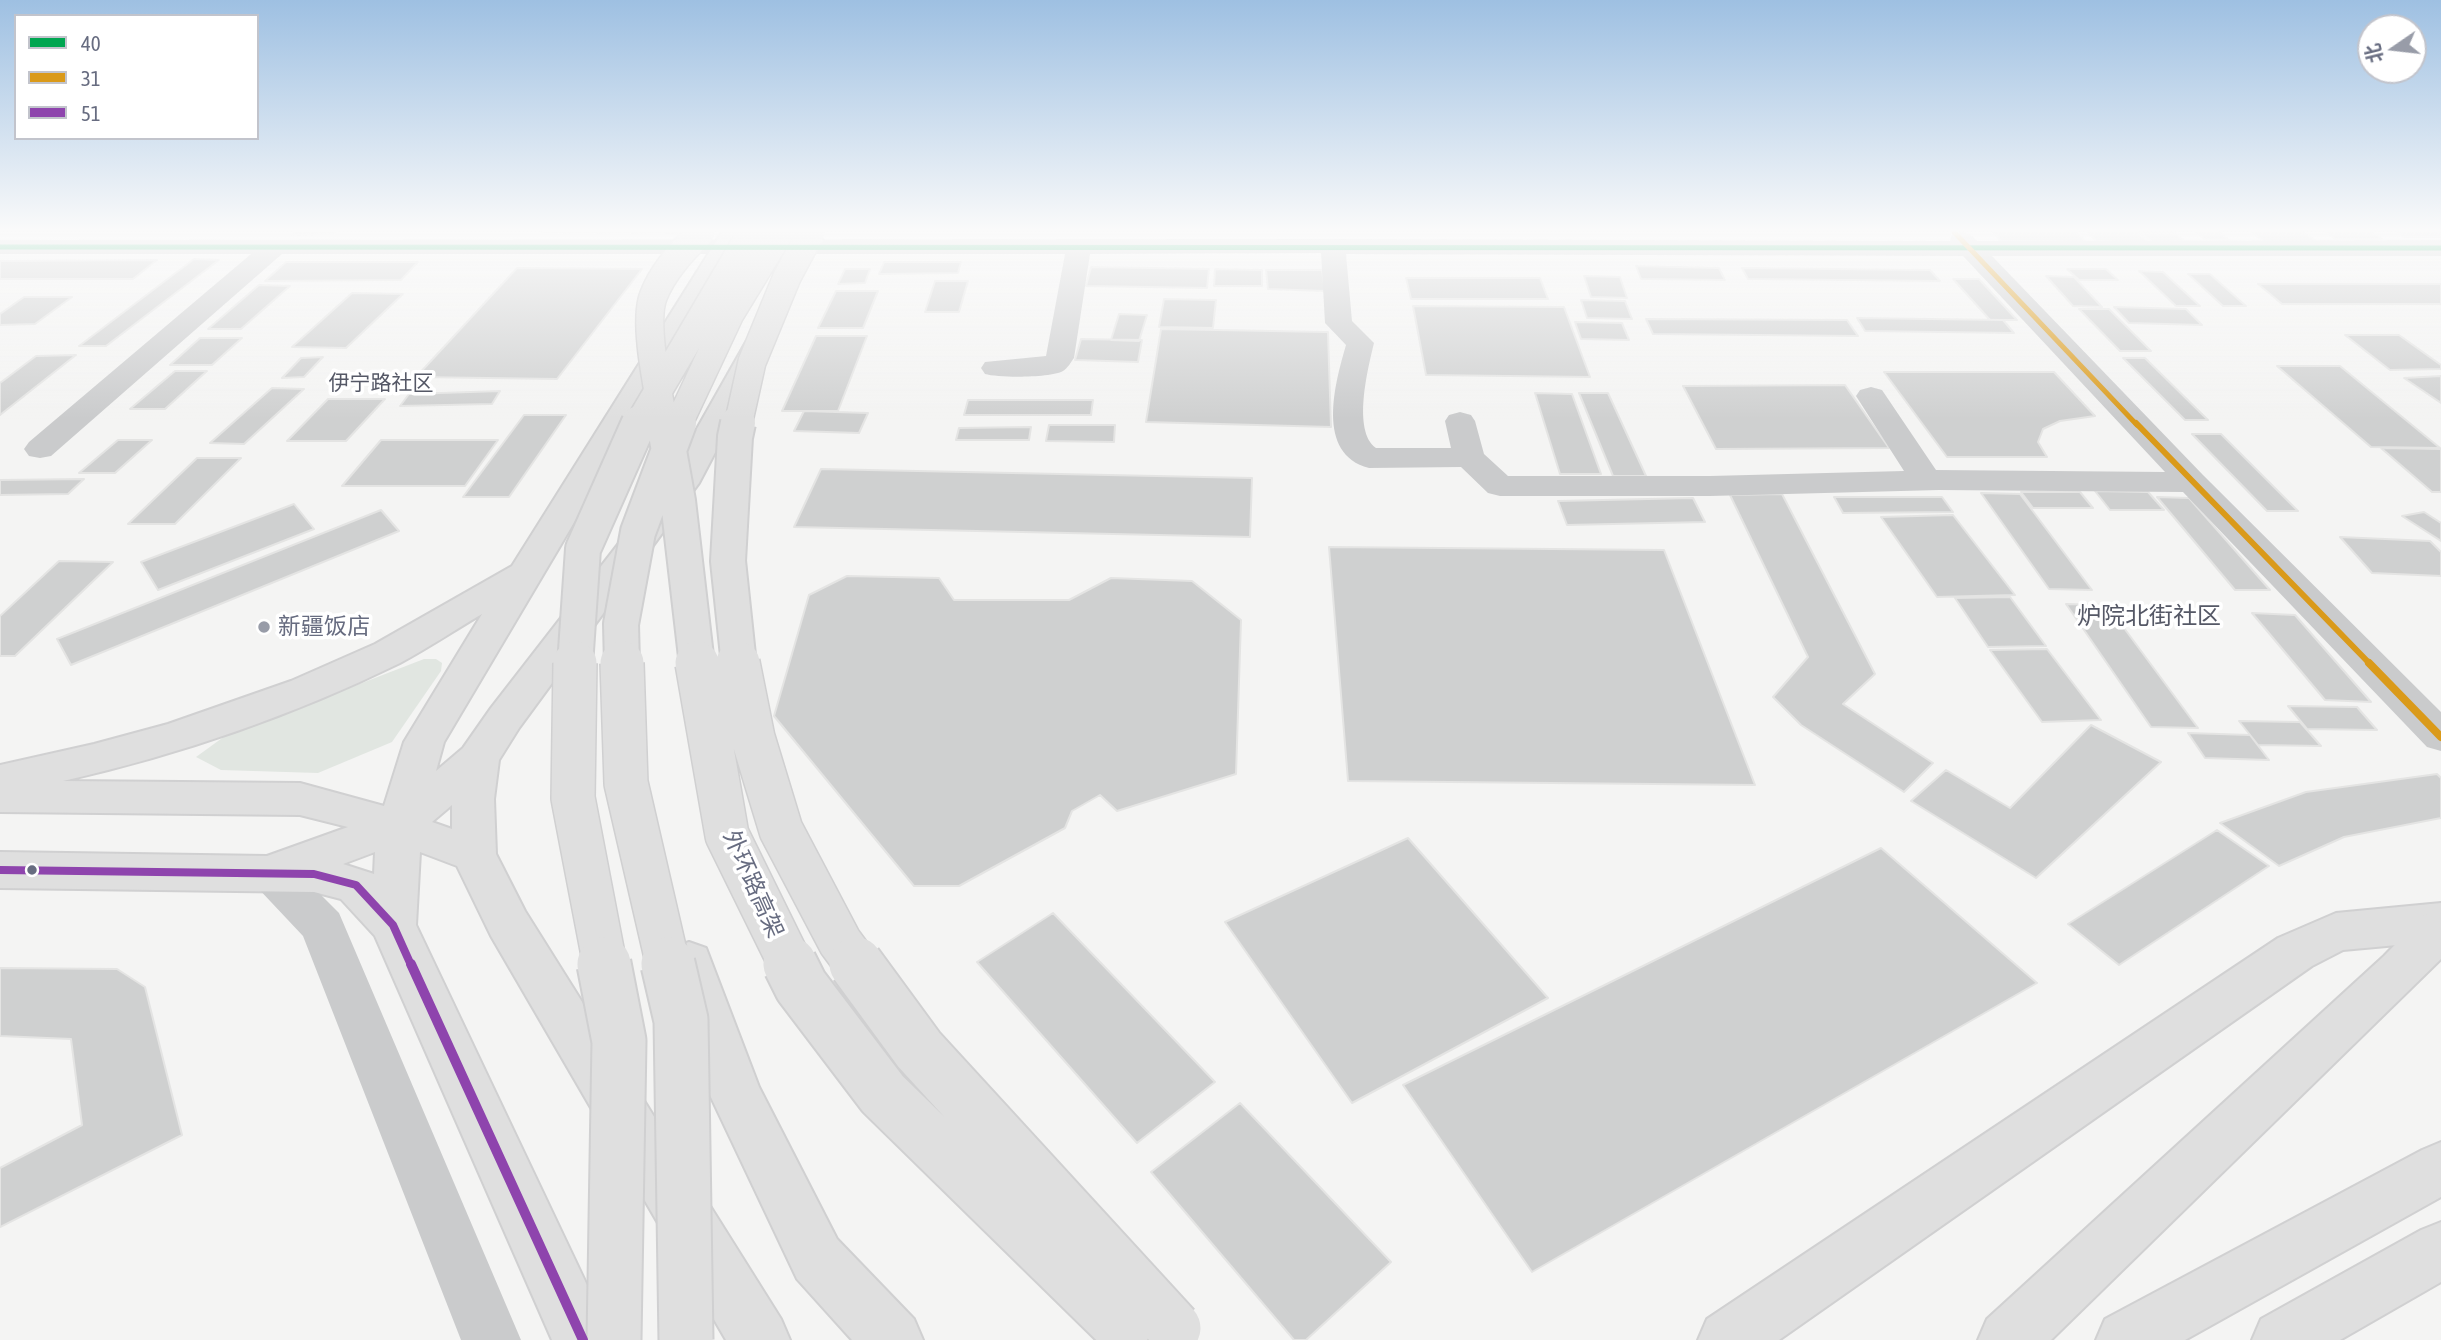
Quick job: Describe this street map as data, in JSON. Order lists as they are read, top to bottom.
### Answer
{
  "streets": {
    "main road": ["外环路高架"]
  },
  "districts": ["伊宁路社区", "炉院北街社区"],
  "places": ["新疆饭店"],
  "lines": ["transit line 31", "transit line 51"],
  "legend": ["40", "31", "51"],
  "north": "left"
}
